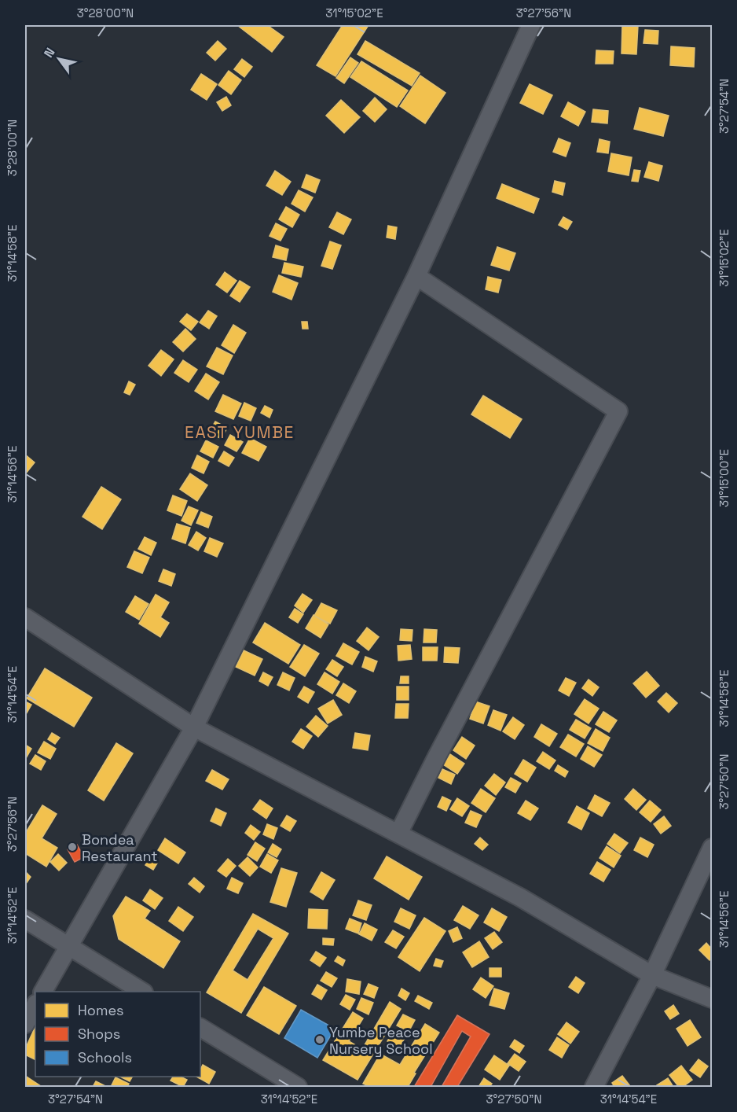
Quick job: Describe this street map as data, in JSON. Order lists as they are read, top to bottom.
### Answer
{
  "districts": ["EAST YUMBE"],
  "places": ["Bondea Restaurant", "Yumbe Peace Nursery School"],
  "legend": ["Homes", "Shops", "Schools"],
  "north": "top left",
  "coordinates": [
    "3°28'00\"N",
    "31°15'02\"E",
    "3°27'56\"N",
    "3°27'54\"N",
    "31°14'58\"E",
    "31°14'56\"E",
    "31°15'00\"E",
    "31°14'54\"E",
    "3°27'50\"N",
    "31°14'52\"E"
  ]
}
